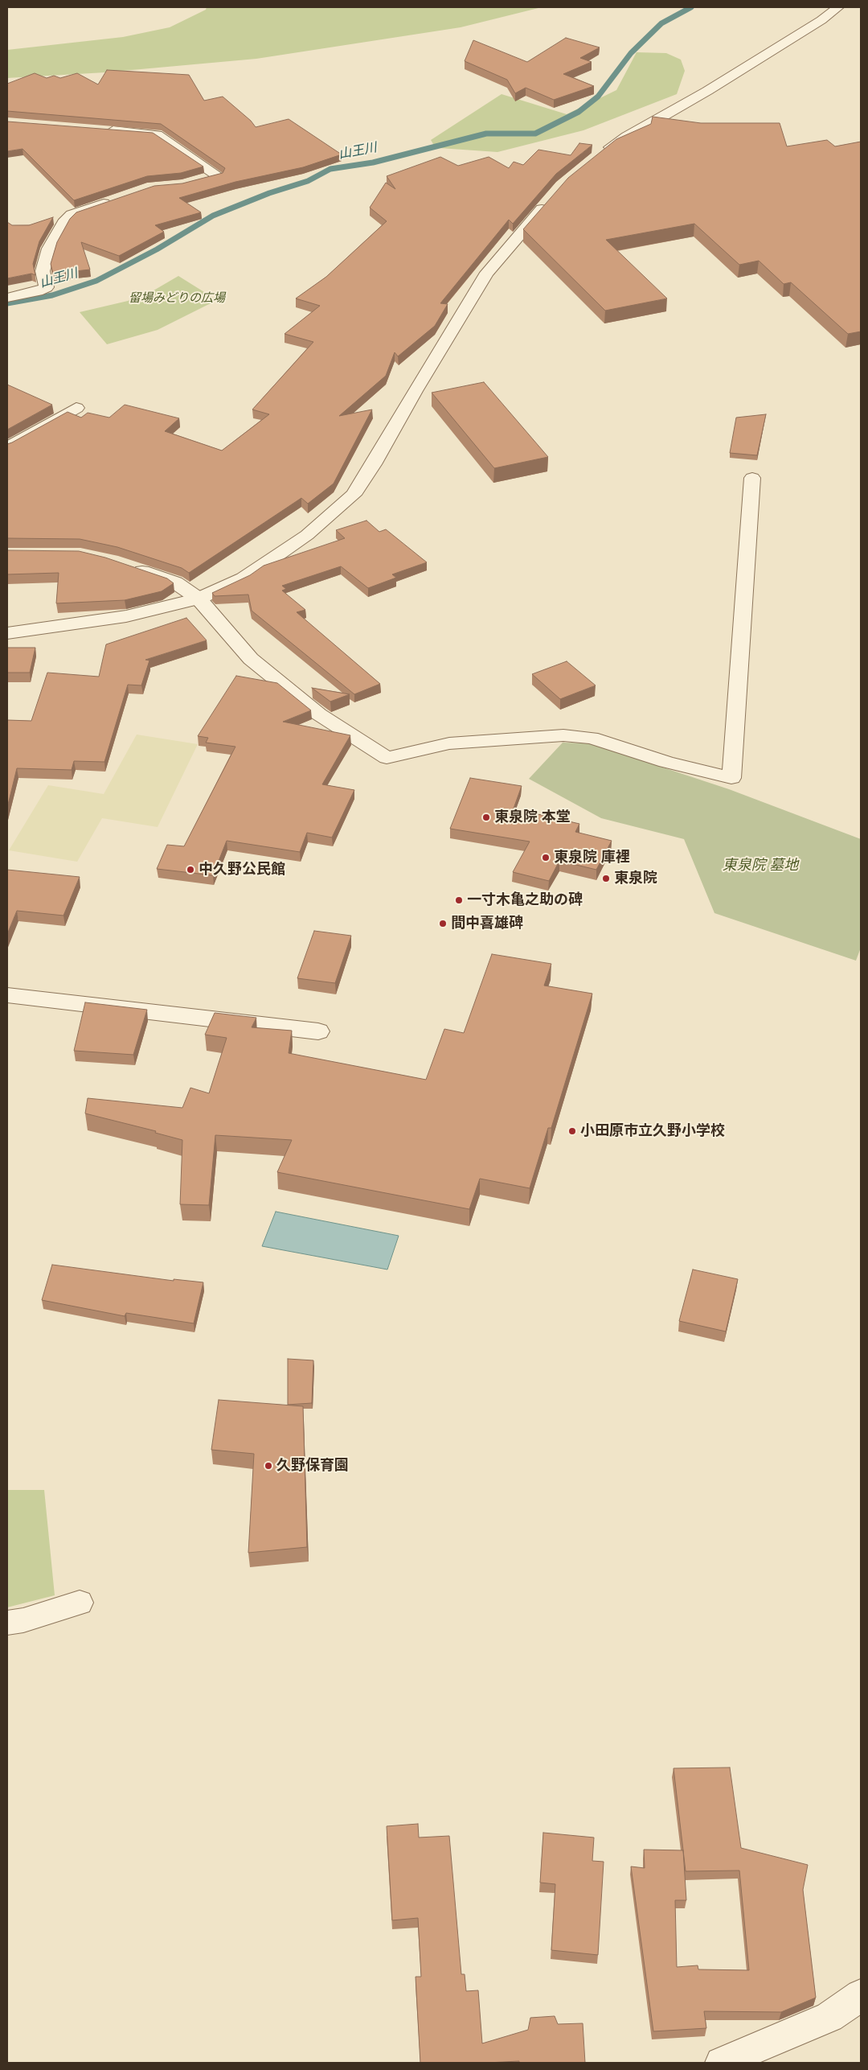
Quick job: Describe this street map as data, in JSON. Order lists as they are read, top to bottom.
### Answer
{
  "water": ["山王川"],
  "parks": ["留場みどりの広場", "東泉院 墓地"],
  "places": [
    "東泉院 本堂",
    "東泉院 庫裡",
    "中久野公民館",
    "東泉院",
    "一寸木亀之助の碑",
    "間中喜雄碑",
    "小田原市立久野小学校",
    "久野保育園"
  ]
}
